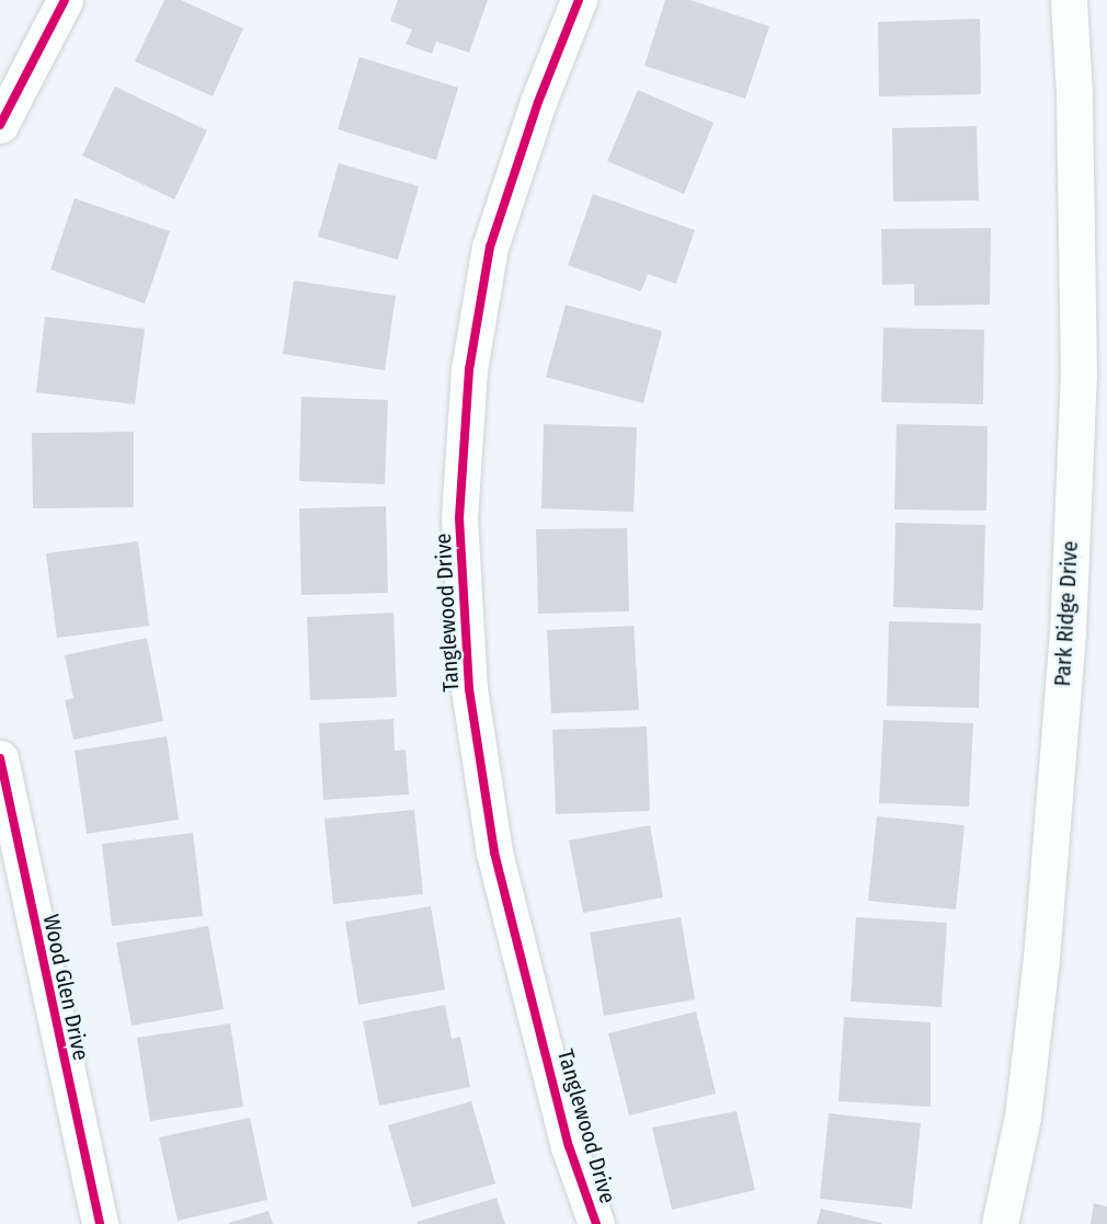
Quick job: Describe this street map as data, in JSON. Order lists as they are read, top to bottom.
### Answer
{
  "streets": {
    "street": ["Tanglewood Drive", "Park Ridge Drive", "Wood Glen Drive"]
  }
}
